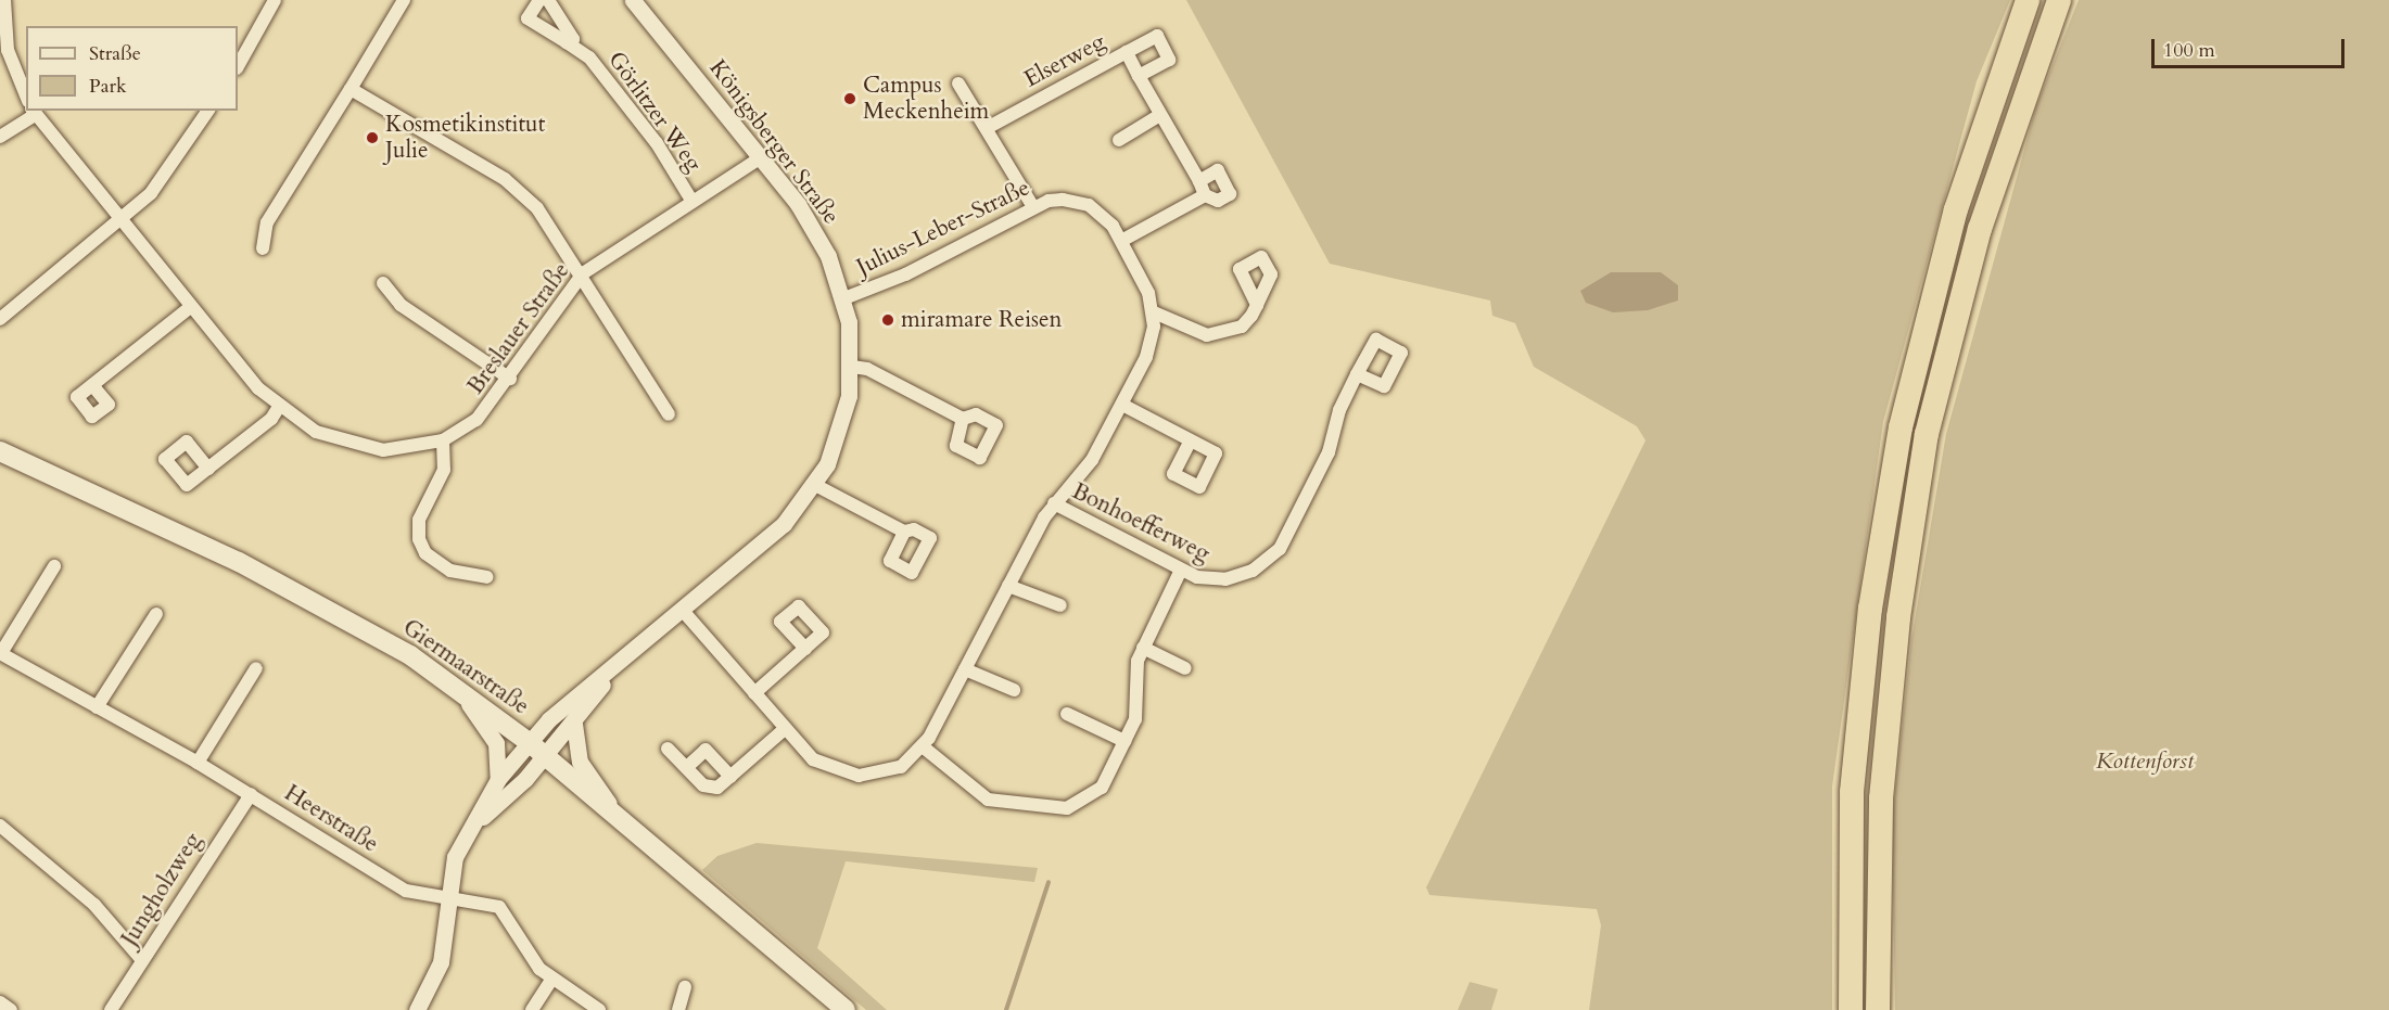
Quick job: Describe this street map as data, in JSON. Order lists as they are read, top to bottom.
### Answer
{
  "streets": {
    "main road": ["Giermaarstraße"],
    "street": [
      "Elserweg",
      "Görlitzer Weg",
      "Königsberger Straße",
      "Julius-Leber-Straße",
      "Breslauer Straße",
      "Bonhoefferweg",
      "Heerstraße",
      "Jungholzweg"
    ]
  },
  "crossings": [
    ["Görlitzer Weg", "Breslauer Straße"],
    ["Königsberger Straße", "Julius-Leber-Straße"],
    ["Königsberger Straße", "Breslauer Straße"],
    ["Königsberger Straße", "Giermaarstraße"],
    ["Heerstraße", "Jungholzweg"]
  ],
  "parks": ["Kottenforst"],
  "places": ["Campus Meckenheim", "Kosmetikinstitut Julie", "miramare Reisen"],
  "legend": ["Straße", "Park"],
  "scale_bar": "100 m"
}
